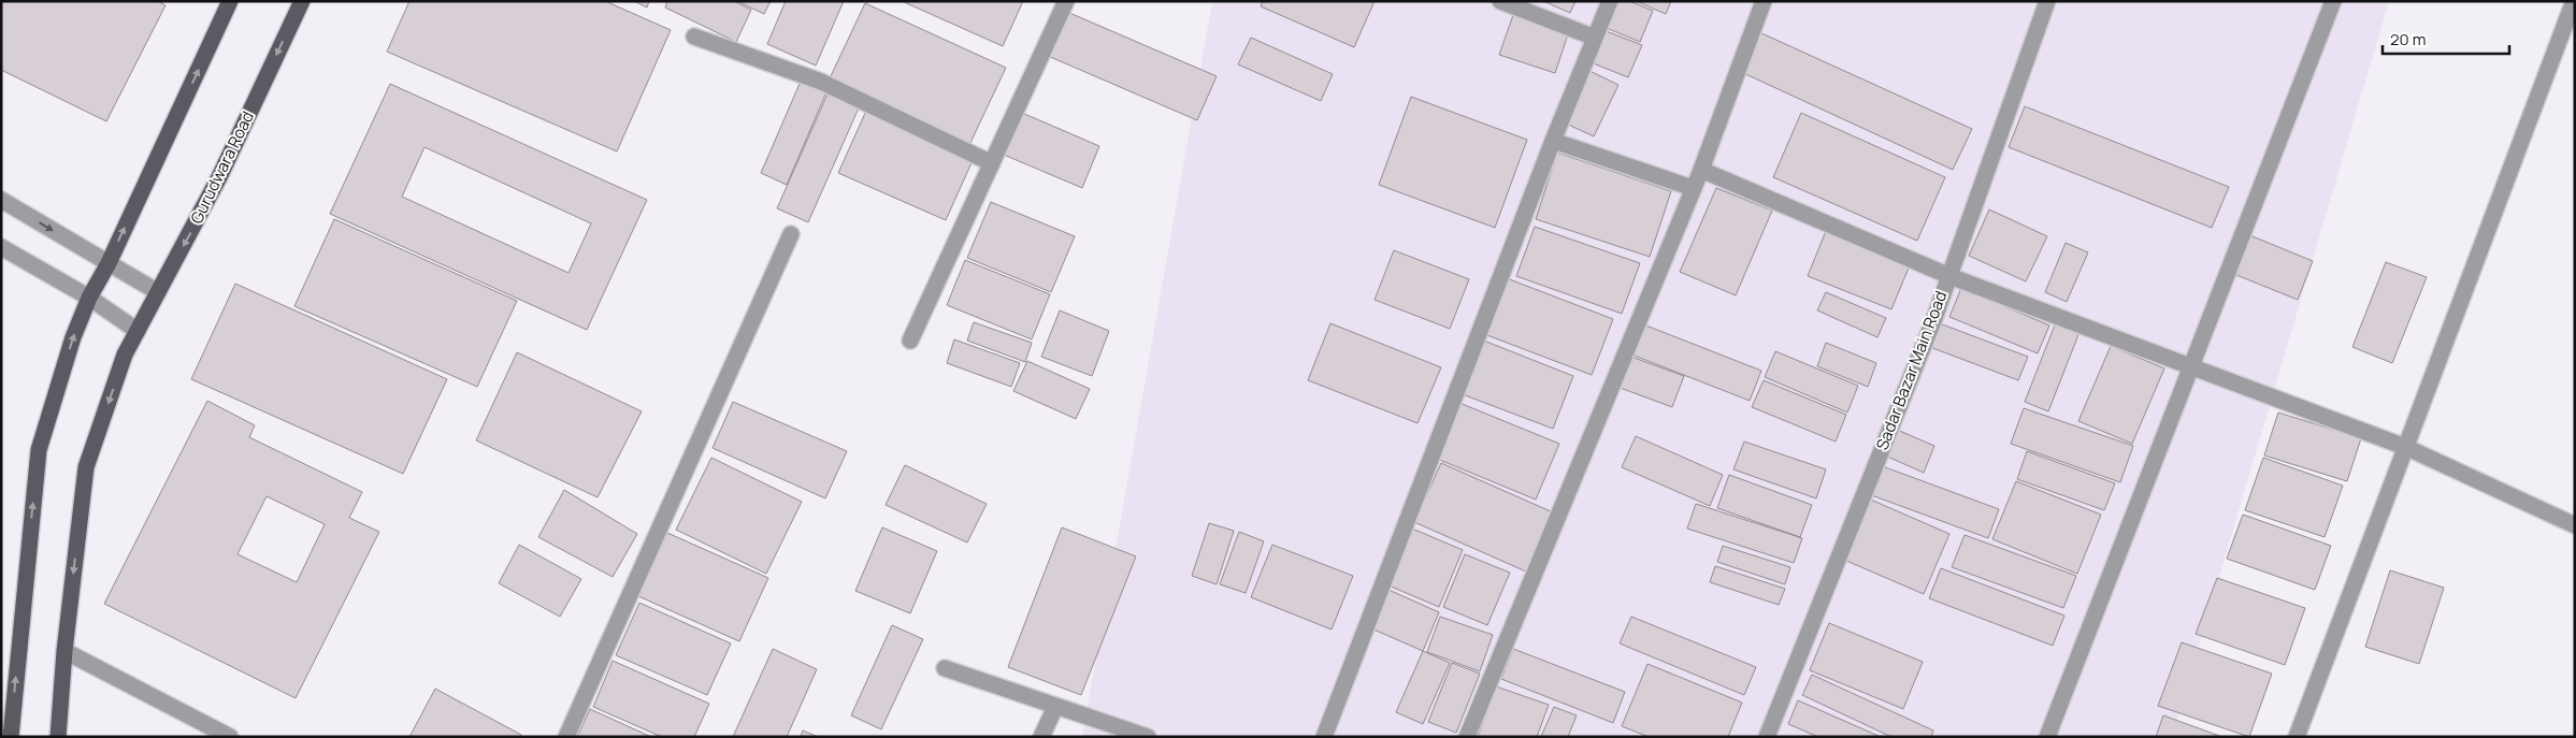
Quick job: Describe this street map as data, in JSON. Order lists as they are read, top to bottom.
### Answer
{
  "streets": {
    "main road": ["Gurudwara Road"],
    "street": ["Sadar Bazar Main Road"]
  },
  "scale_bar": "20 m"
}
